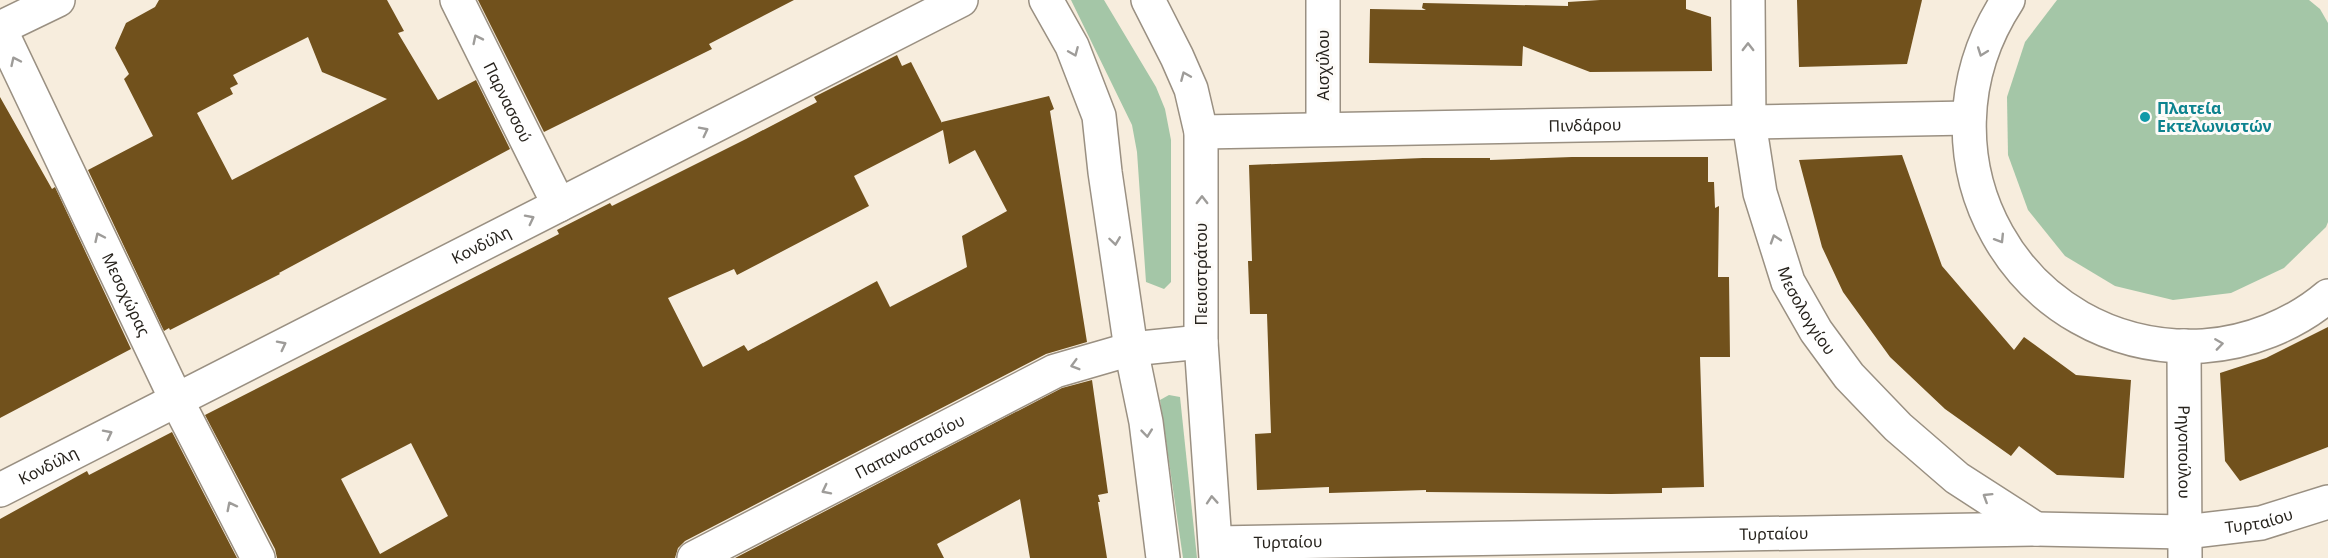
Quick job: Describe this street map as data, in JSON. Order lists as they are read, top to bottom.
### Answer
{
  "streets": {
    "street": [
      "Αισχύλου",
      "Παρνασσού",
      "Πινδάρου",
      "Κονδύλη",
      "Πεισιστράτου",
      "Μεσοχώρας",
      "Μεσολογγίου",
      "Παπαναστασίου",
      "Ρηγοπούλου",
      "Τυρταίου"
    ]
  },
  "crossings": [
    ["Αισχύλου", "Πινδάρου"],
    ["Παρνασσού", "Κονδύλη"],
    ["Πινδάρου", "Πεισιστράτου"],
    ["Πινδάρου", "Μεσολογγίου"],
    ["Κονδύλη", "Μεσοχώρας"],
    ["Πεισιστράτου", "Παπαναστασίου"],
    ["Πεισιστράτου", "Τυρταίου"],
    ["Μεσολογγίου", "Τυρταίου"],
    ["Ρηγοπούλου", "Τυρταίου"]
  ],
  "one_way": [
    "Παρνασσού",
    "Κονδύλη",
    "Μεσοχώρας",
    "Μεσολογγίου",
    "Παπαναστασίου"
  ],
  "places": ["Πλατεία Εκτελωνιστών"]
}
